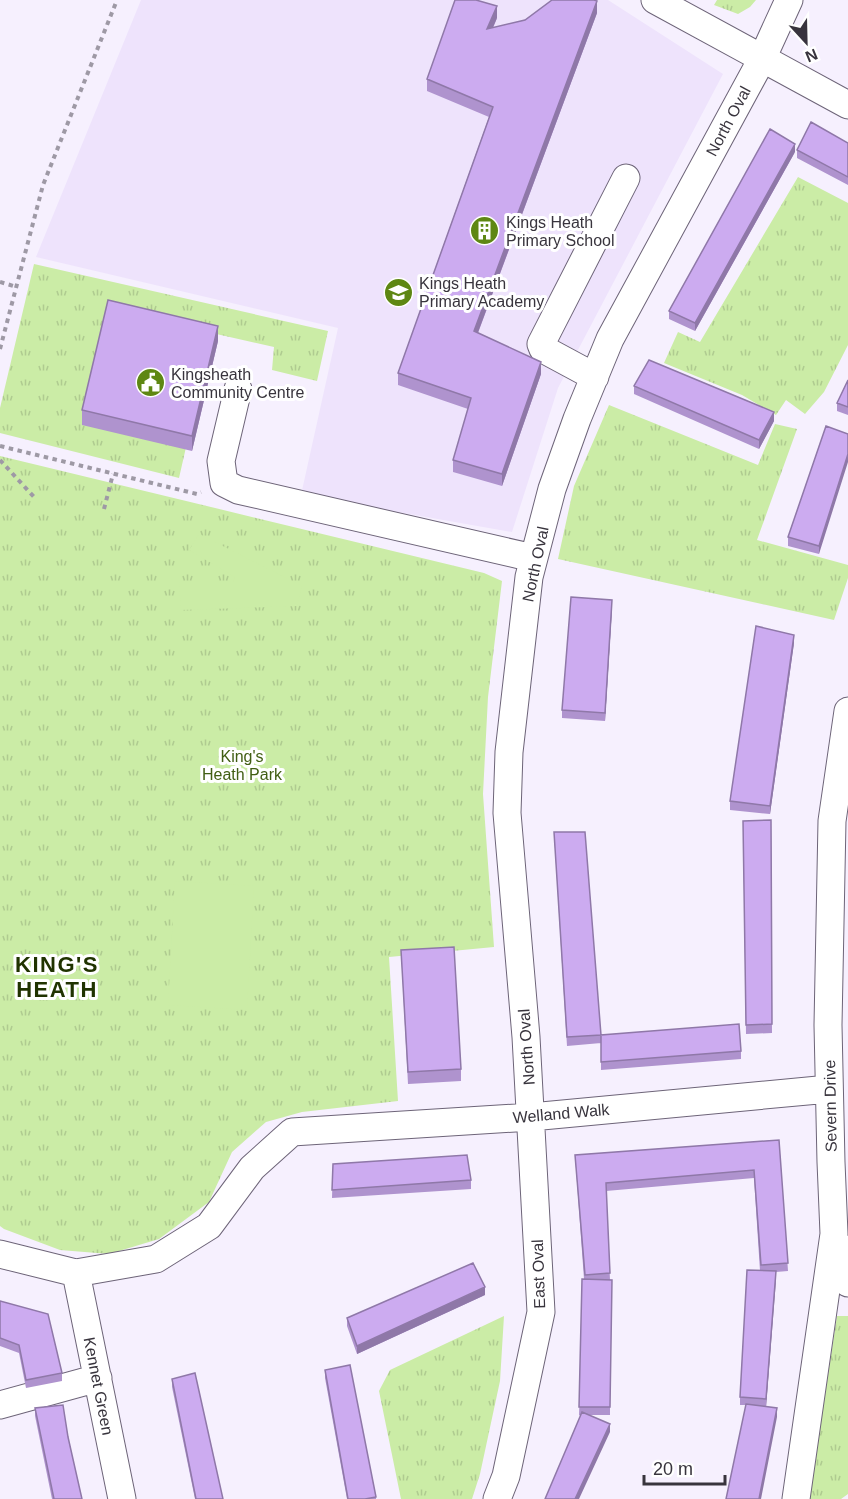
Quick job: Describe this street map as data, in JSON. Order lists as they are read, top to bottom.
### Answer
{
  "streets": {
    "street": [
      "North Oval",
      "Severn Drive",
      "Welland Walk",
      "East Oval",
      "Kennet Green"
    ]
  },
  "crossings": [
    ["North Oval", "Welland Walk"],
    ["North Oval", "East Oval"],
    ["Severn Drive", "Welland Walk"],
    ["Welland Walk", "East Oval"],
    ["Welland Walk", "Kennet Green"]
  ],
  "districts": ["KING'S HEATH"],
  "parks": ["King's Heath Park"],
  "places": {
    "building": ["Kings Heath Primary School"],
    "school or university": ["Kings Heath Primary Academy"],
    "public building": ["Kingsheath Community Centre"]
  },
  "scale_bar": "20 m",
  "north": "bottom"
}
